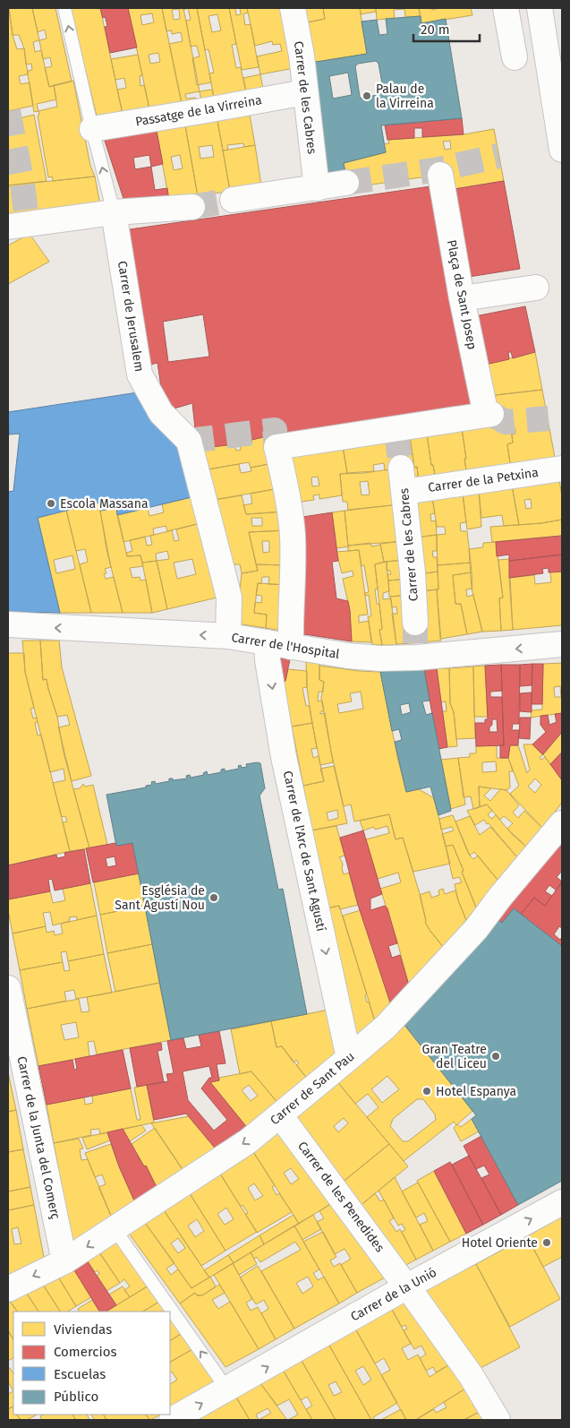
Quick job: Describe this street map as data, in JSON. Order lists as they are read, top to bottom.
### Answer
{
  "streets": {
    "street": [
      "Carrer de les Cabres",
      "Passatge de la Virreina",
      "Plaça de Sant Josep",
      "Carrer de Jerusalem",
      "Carrer de la Petxina",
      "Carrer de l'Hospital",
      "Carrer de l'Arc de Sant Agustí",
      "Carrer de Sant Pau",
      "Carrer de la Junta del Comerç",
      "Carrer de les Penedides",
      "Carrer de la Unió"
    ]
  },
  "crossings": [
    ["Carrer de les Cabres", "Passatge de la Virreina"],
    ["Carrer de les Cabres", "Carrer de la Petxina"],
    ["Carrer de les Cabres", "Carrer de l'Hospital"],
    ["Passatge de la Virreina", "Carrer de Jerusalem"],
    ["Plaça de Sant Josep", "Carrer de l'Hospital"],
    ["Carrer de Jerusalem", "Carrer de l'Hospital"],
    ["Carrer de l'Hospital", "Carrer de l'Arc de Sant Agustí"],
    ["Carrer de l'Arc de Sant Agustí", "Carrer de Sant Pau"],
    ["Carrer de Sant Pau", "Carrer de la Junta del Comerç"],
    ["Carrer de Sant Pau", "Carrer de les Penedides"]
  ],
  "one_way": [
    "Carrer de l'Hospital",
    "Carrer de l'Arc de Sant Agustí",
    "Carrer de Sant Pau",
    "Carrer de la Unió"
  ],
  "places": [
    "Palau de la Virreina",
    "Escola Massana",
    "Església de Sant Agustí Nou",
    "Gran Teatre del Liceu",
    "Hotel Espanya",
    "Hotel Oriente"
  ],
  "legend": [
    "Viviendas",
    "Comercios",
    "Escuelas",
    "Público"
  ],
  "scale_bar": "20 m"
}
